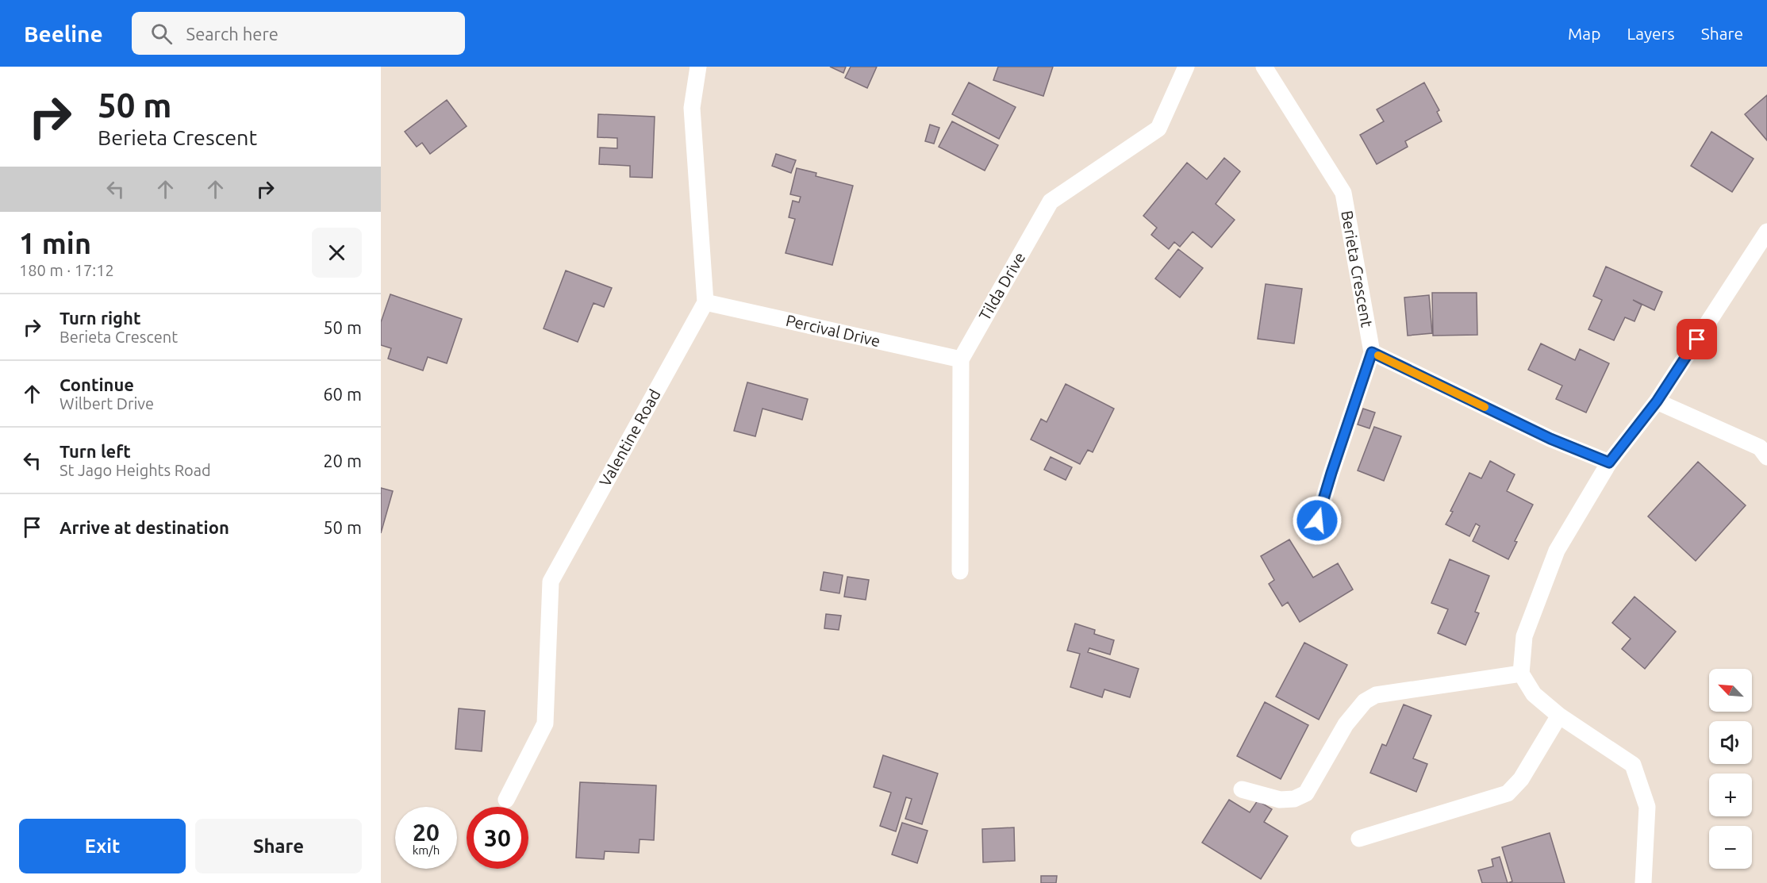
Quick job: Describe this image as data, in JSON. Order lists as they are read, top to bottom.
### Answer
{
  "streets": {
    "street": [
      "Berieta Crescent",
      "Tilda Drive",
      "Percival Drive",
      "Valentine Road"
    ]
  },
  "crossings": [
    ["Tilda Drive", "Percival Drive"],
    ["Percival Drive", "Valentine Road"]
  ],
  "north": "top left",
  "page": {
    "header": "Beeline",
    "search": "Search here",
    "nav": ["Map", "Layers", "Share"],
    "turn": ["50 m", "Berieta Crescent"],
    "heading": ["1 min", "180 m · 17:12"],
    "list": [
      {
        "name": "Turn right",
        "note": "Berieta Crescent",
        "value": "50 m"
      },
      {
        "name": "Continue",
        "note": "Wilbert Drive",
        "value": "60 m"
      },
      {
        "name": "Turn left",
        "note": "St Jago Heights Road",
        "value": "20 m"
      },
      {
        "name": "Arrive at destination",
        "value": "50 m"
      }
    ],
    "map_buttons": ["+", "−"],
    "speed": "20 km/h",
    "limit": "30",
    "buttons": ["Exit", "Share"]
  }
}
